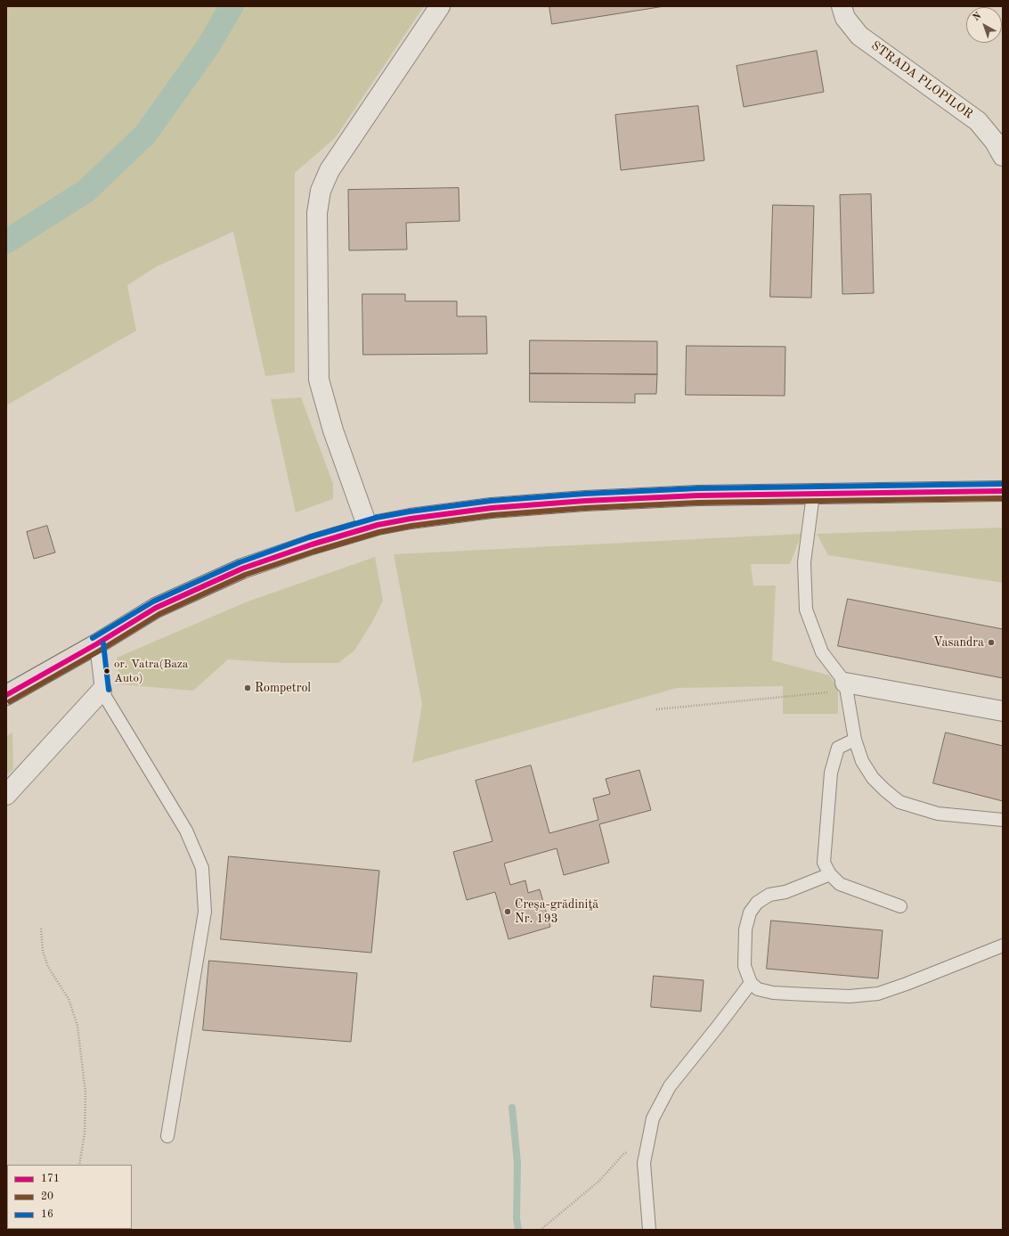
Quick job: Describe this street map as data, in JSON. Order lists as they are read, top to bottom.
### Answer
{
  "streets": {
    "street": ["STRADA PLOPILOR"]
  },
  "places": [
    "Vasandra",
    "or. Vatra(Baza Auto)",
    "Rompetrol",
    "Creşa-grădiniţă Nr. 193"
  ],
  "lines": ["transit line 16", "transit line 171", "transit line 20"],
  "legend": ["171", "20", "16"],
  "north": "top left"
}
